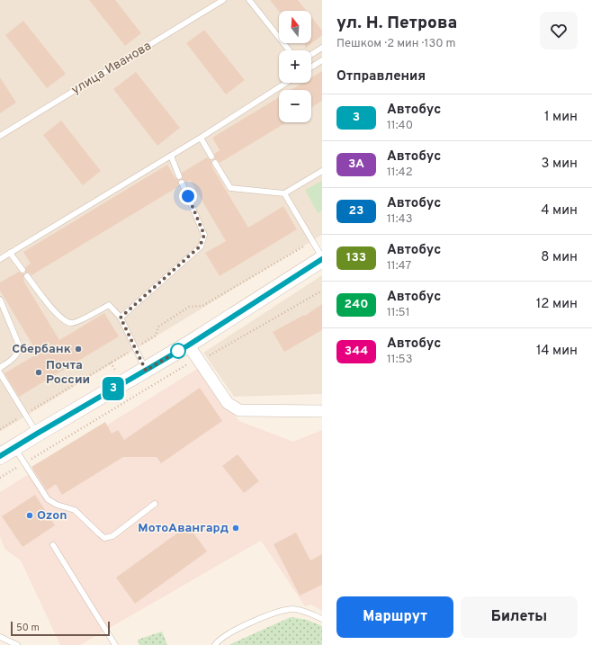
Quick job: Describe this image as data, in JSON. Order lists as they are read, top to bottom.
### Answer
{
  "streets": {
    "lane": ["улица Иванова"]
  },
  "places": [
    "Сбербанк",
    "Почта России",
    "Ozon",
    "МотоАвангард"
  ],
  "lines": ["bus line 3"],
  "scale_bar": "50 m",
  "north": "top",
  "page": {
    "on_map": "3",
    "heading": [
      ["ул. Н. Петрова", "Пешком · 2 мин · 130 m"],
      "Отправления"
    ],
    "map_buttons": ["+", "−"],
    "list": [
      {
        "mark": "3",
        "name": "Автобус",
        "note": "11:40",
        "value": "1 мин"
      },
      {
        "mark": "3А",
        "name": "Автобус",
        "note": "11:42",
        "value": "3 мин"
      },
      {
        "mark": "23",
        "name": "Автобус",
        "note": "11:43",
        "value": "4 мин"
      },
      {
        "mark": "133",
        "name": "Автобус",
        "note": "11:47",
        "value": "8 мин"
      },
      {
        "mark": "240",
        "name": "Автобус",
        "note": "11:51",
        "value": "12 мин"
      },
      {
        "mark": "344",
        "name": "Автобус",
        "note": "11:53",
        "value": "14 мин"
      }
    ],
    "buttons": ["Маршрут", "Билеты"],
    "scale": "50 m"
  }
}
